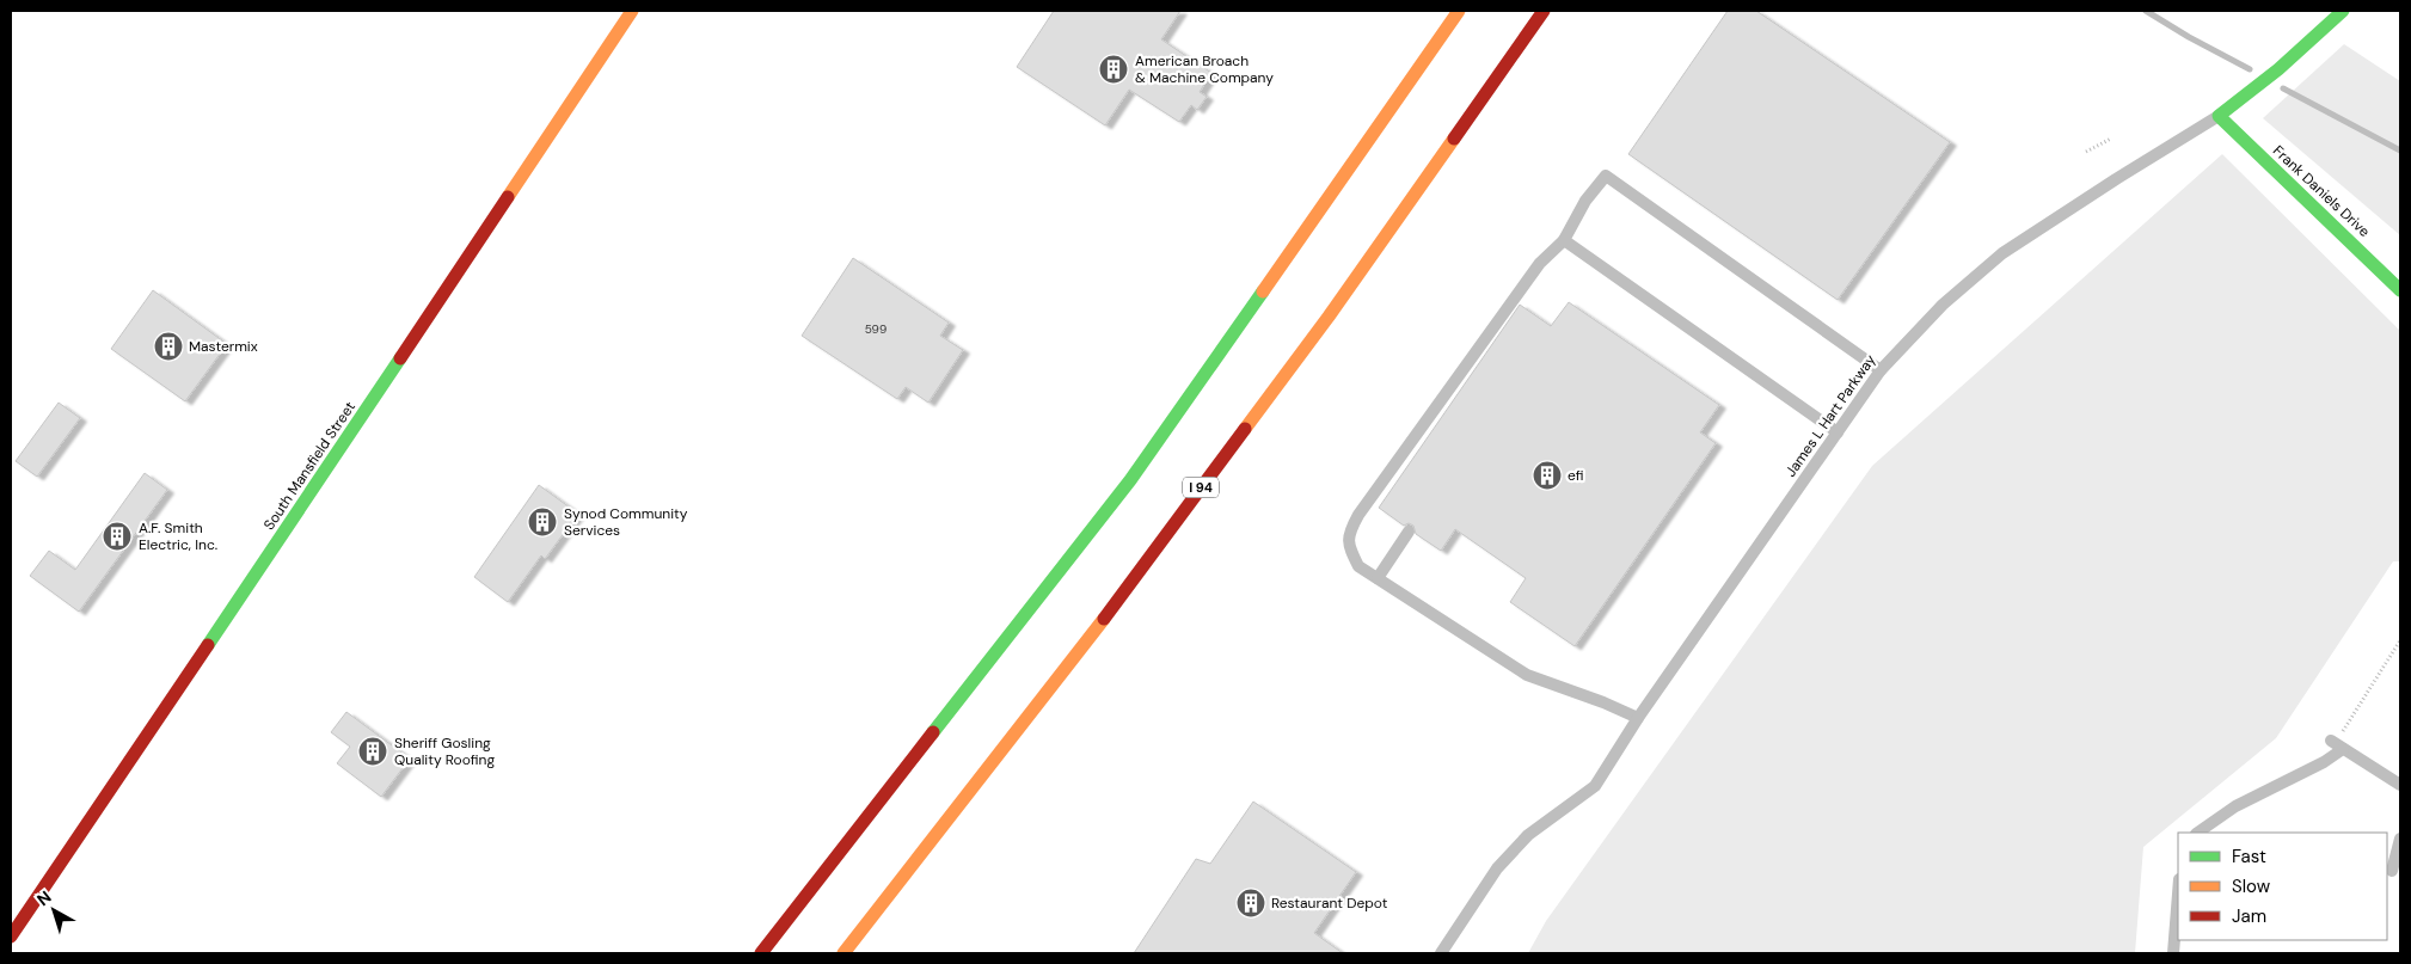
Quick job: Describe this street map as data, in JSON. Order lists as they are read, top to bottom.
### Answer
{
  "streets": {
    "main road": [
      "Frank Daniels Drive",
      "James L Hart Parkway",
      "South Mansfield Street",
      "I 94"
    ]
  },
  "crossings": [
    ["Frank Daniels Drive", "James L Hart Parkway"]
  ],
  "places": {
    "building": [
      "American Broach & Machine Company",
      "Mastermix",
      "efi",
      "Synod Community Services",
      "A.F. Smith Electric, Inc.",
      "Sheriff Gosling Quality Roofing",
      "Restaurant Depot"
    ]
  },
  "house_numbers": ["599"],
  "legend": ["Fast", "Slow", "Jam"],
  "north": "top left"
}
